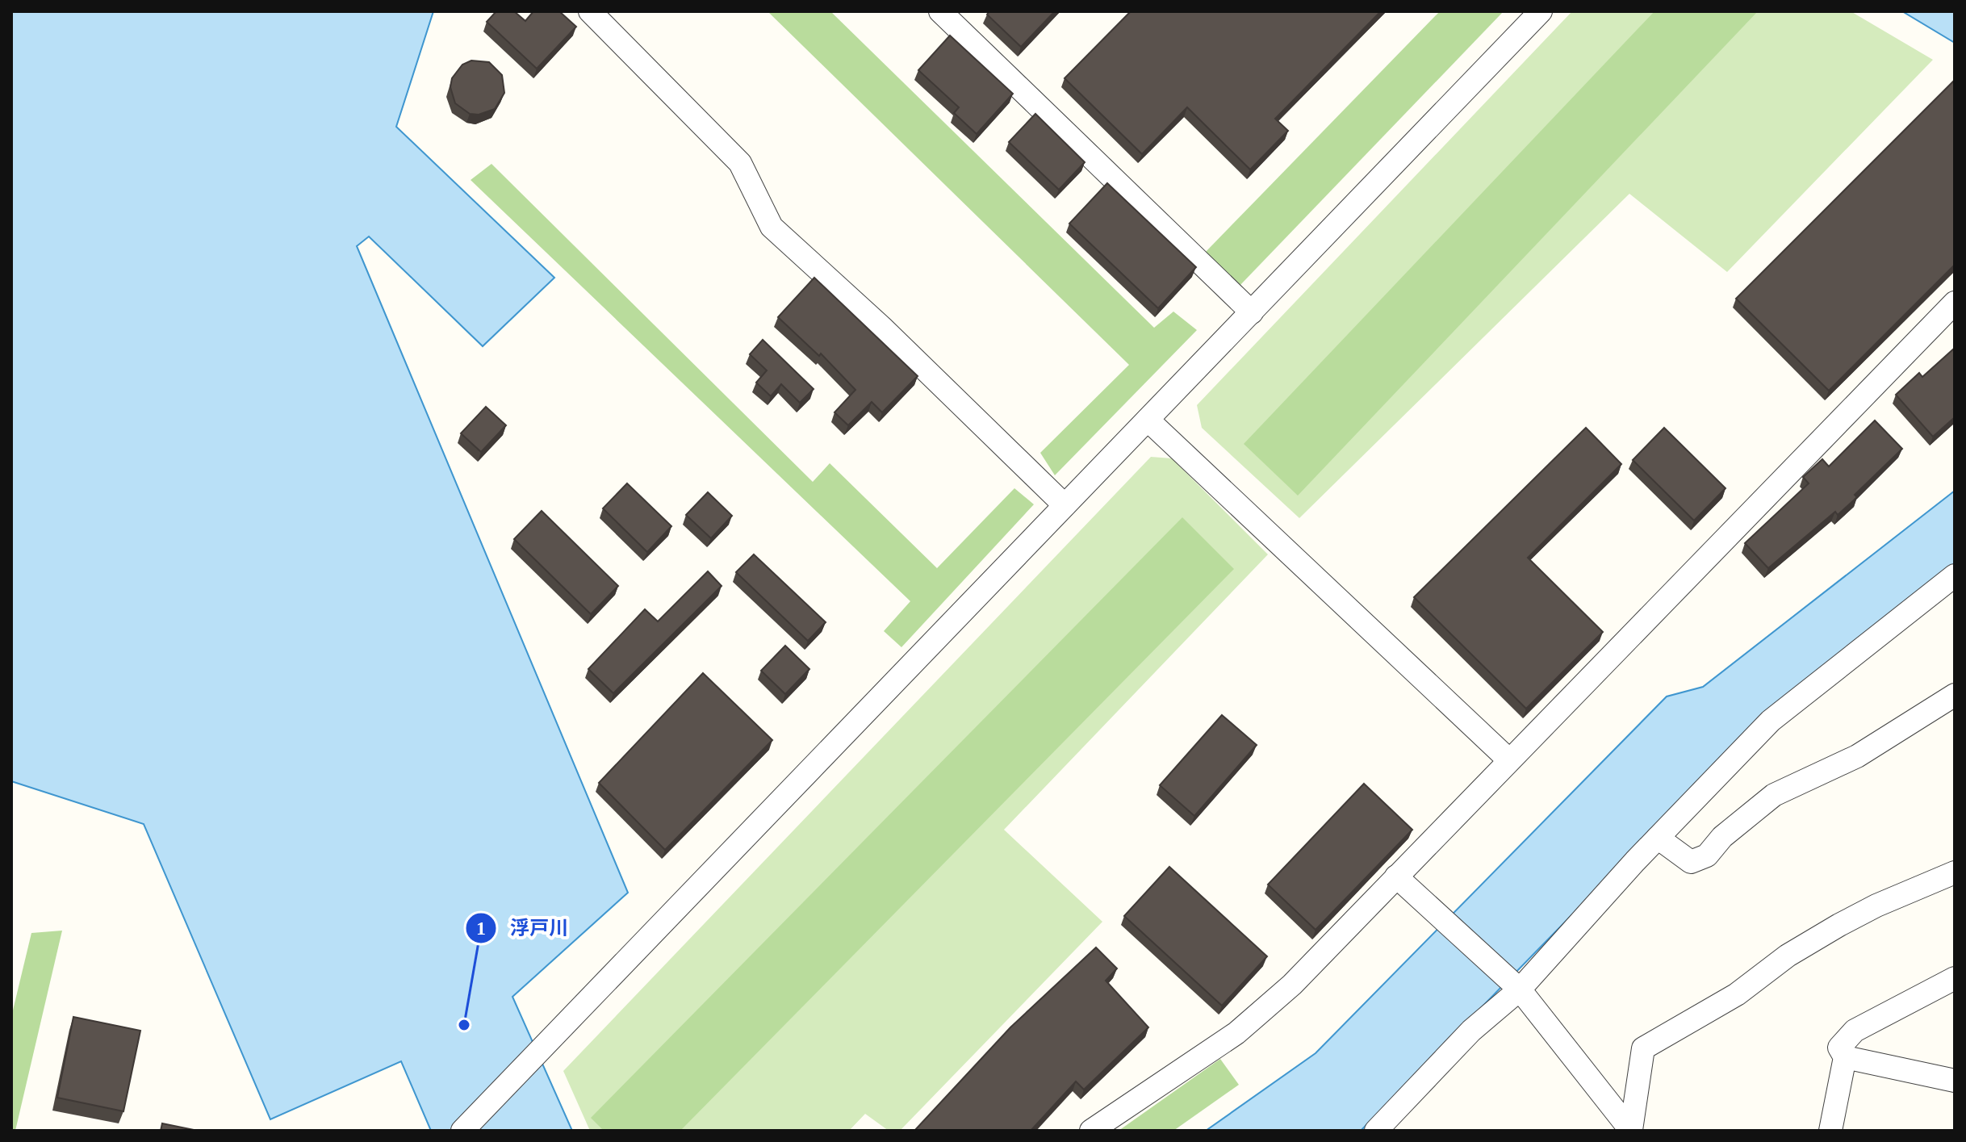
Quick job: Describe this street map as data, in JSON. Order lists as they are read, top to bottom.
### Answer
{
  "places": ["浮戸川"]
}
